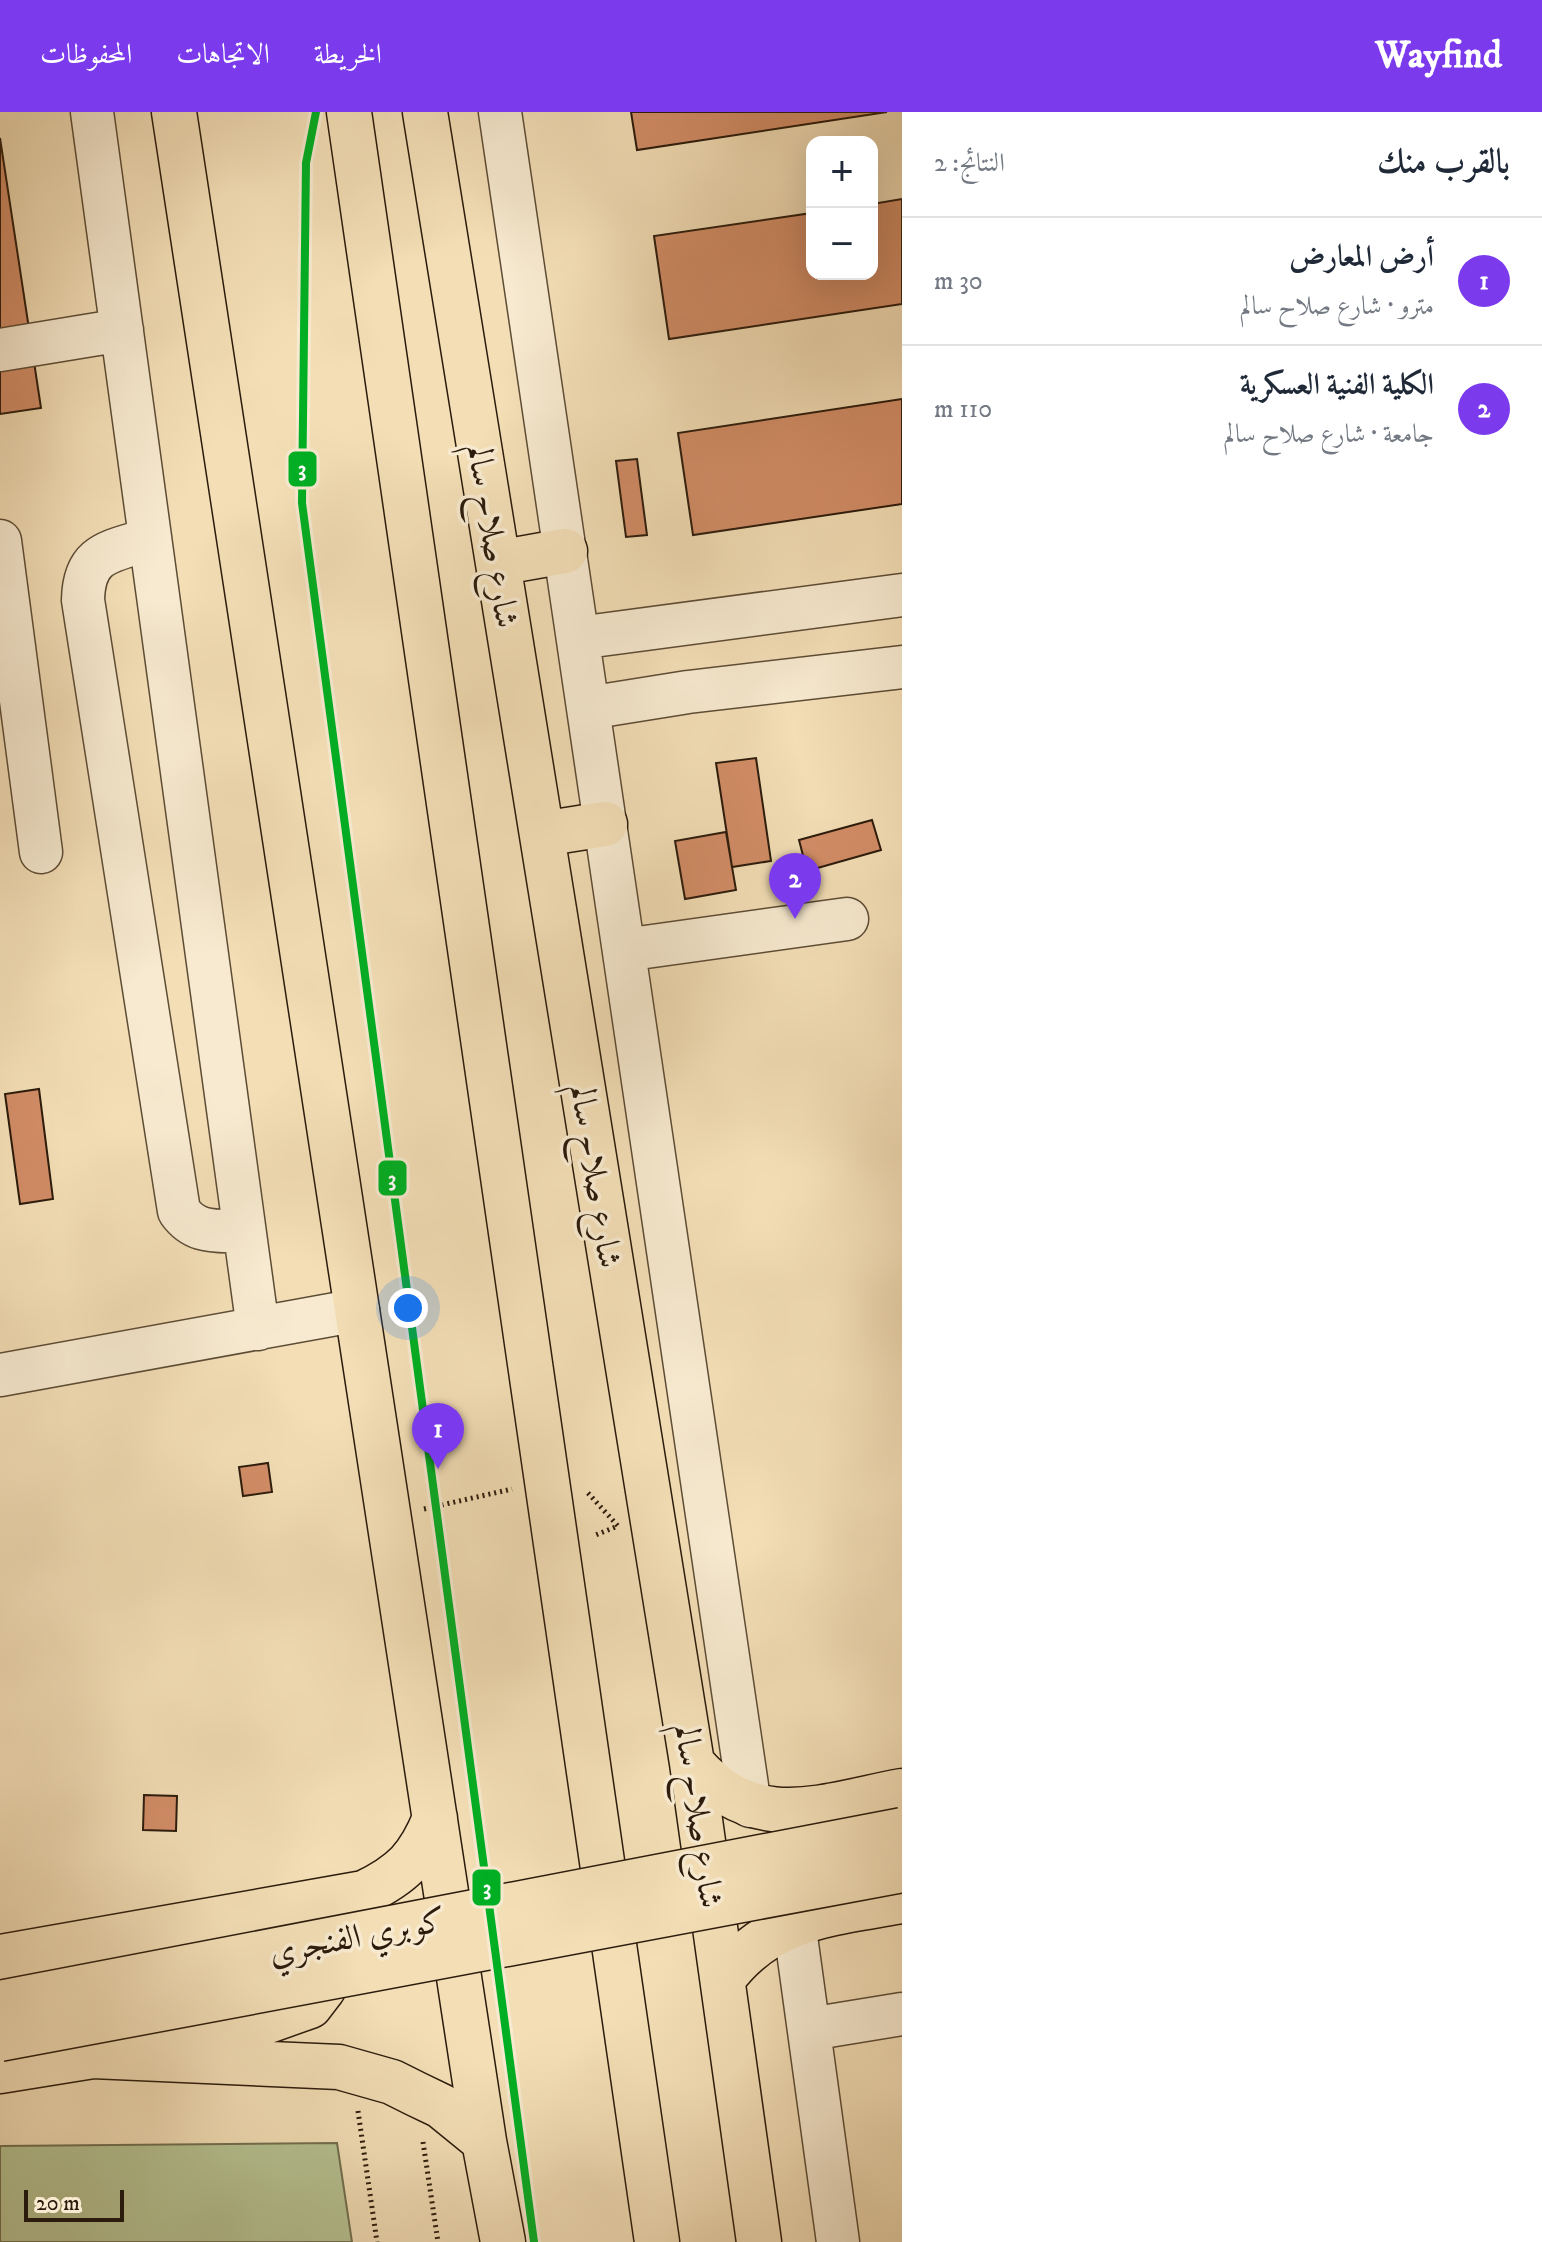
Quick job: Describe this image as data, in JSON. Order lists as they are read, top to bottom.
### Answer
{
  "streets": {
    "main road": ["شارع صلاح سالم", "كوبري الفنجري"]
  },
  "lines": ["transit line 3"],
  "scale_bar": "20 m",
  "page": {
    "header": "Wayfind",
    "nav": ["الخريطة", "الاتجاهات", "المحفوظات"],
    "heading": ["بالقرب منك", "النتائج: 2"],
    "map_buttons": ["+", "−"],
    "list": [
      {
        "mark": "1",
        "name": "أرض المعارض",
        "note": "مترو · شارع صلاح سالم",
        "value": "30 m"
      },
      {
        "mark": "2",
        "name": "الكلية الفنية العسكرية",
        "note": "جامعة · شارع صلاح سالم",
        "value": "110 m"
      }
    ],
    "pins": ["2", "1"],
    "scale": "20 m"
  }
}
